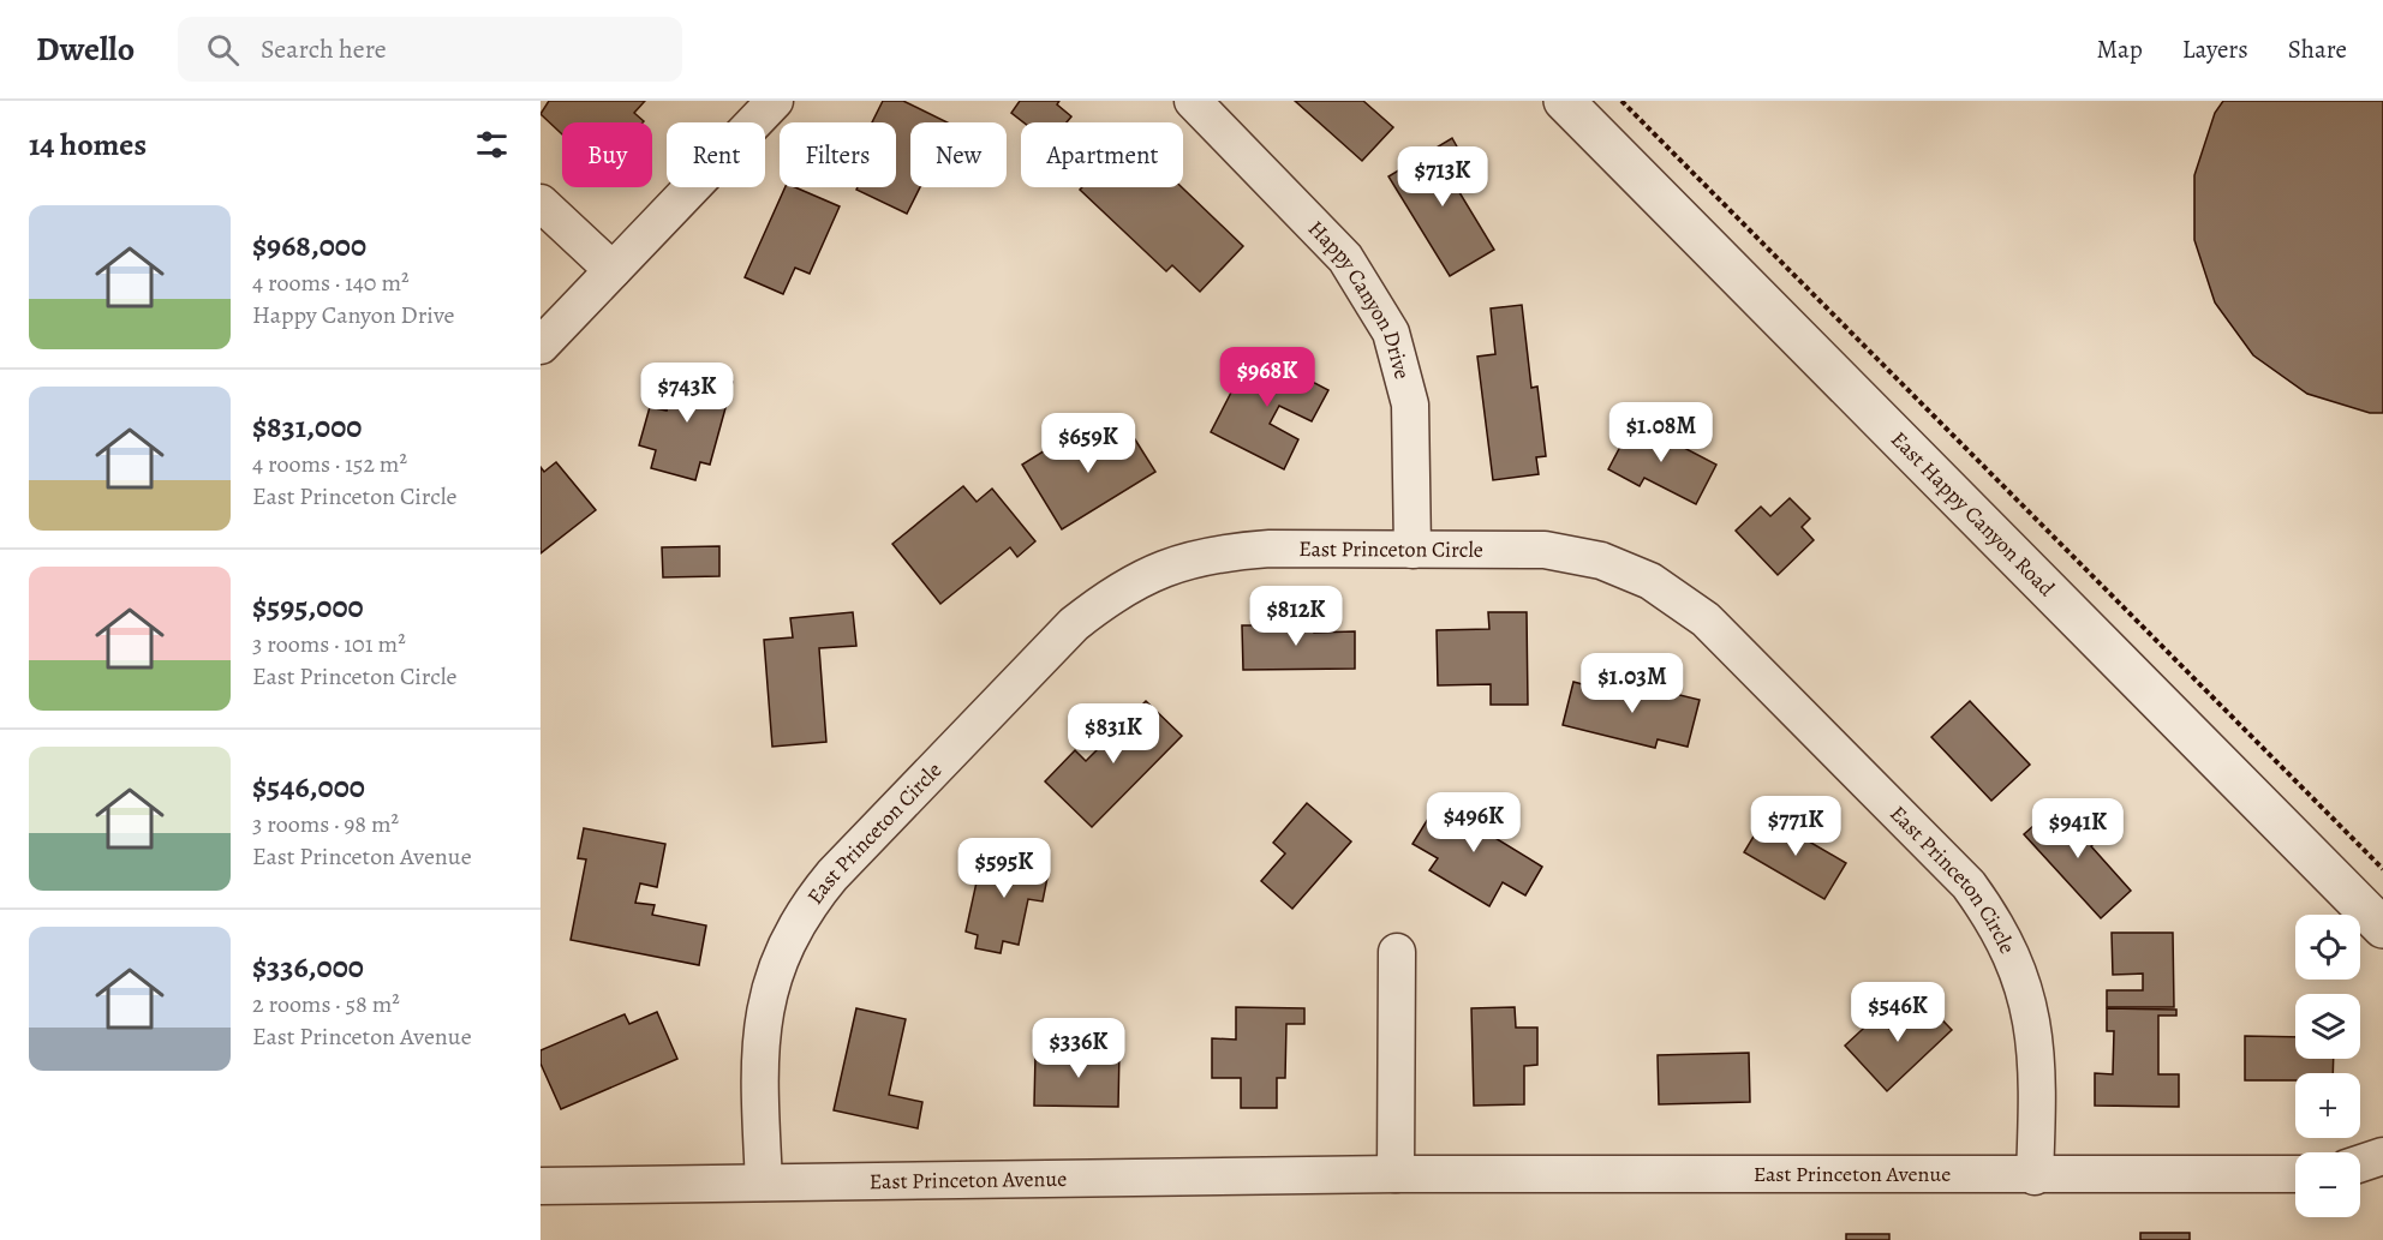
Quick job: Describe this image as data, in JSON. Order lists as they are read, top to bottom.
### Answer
{
  "streets": {
    "street": [
      "Happy Canyon Drive",
      "East Happy Canyon Road",
      "East Princeton Circle",
      "East Princeton Avenue"
    ]
  },
  "crossings": [
    ["Happy Canyon Drive", "East Princeton Circle"],
    ["East Princeton Circle", "East Princeton Avenue"]
  ],
  "page": {
    "header": "Dwello",
    "search": "Search here",
    "nav": ["Map", "Layers", "Share"],
    "heading": "14 homes",
    "chip": [
      "Buy",
      "Rent",
      "Filters",
      "New",
      "Apartment"
    ],
    "price": [
      "$713K",
      "$968K",
      "$743K",
      "$1.08M",
      "$659K",
      "$812K",
      "$1.03M",
      "$831K",
      "$496K",
      "$771K",
      "$941K",
      "$595K",
      "$546K",
      "$336K"
    ],
    "list": [
      {
        "name": "$968,000",
        "note": "4 rooms · 140 m² · Happy Canyon Drive"
      },
      {
        "name": "$831,000",
        "note": "4 rooms · 152 m² · East Princeton Circle"
      },
      {
        "name": "$595,000",
        "note": "3 rooms · 101 m² · East Princeton Circle"
      },
      {
        "name": "$546,000",
        "note": "3 rooms · 98 m² · East Princeton Avenue"
      },
      {
        "name": "$336,000",
        "note": "2 rooms · 58 m² · East Princeton Avenue"
      }
    ],
    "map_buttons": ["+", "−"]
  }
}
